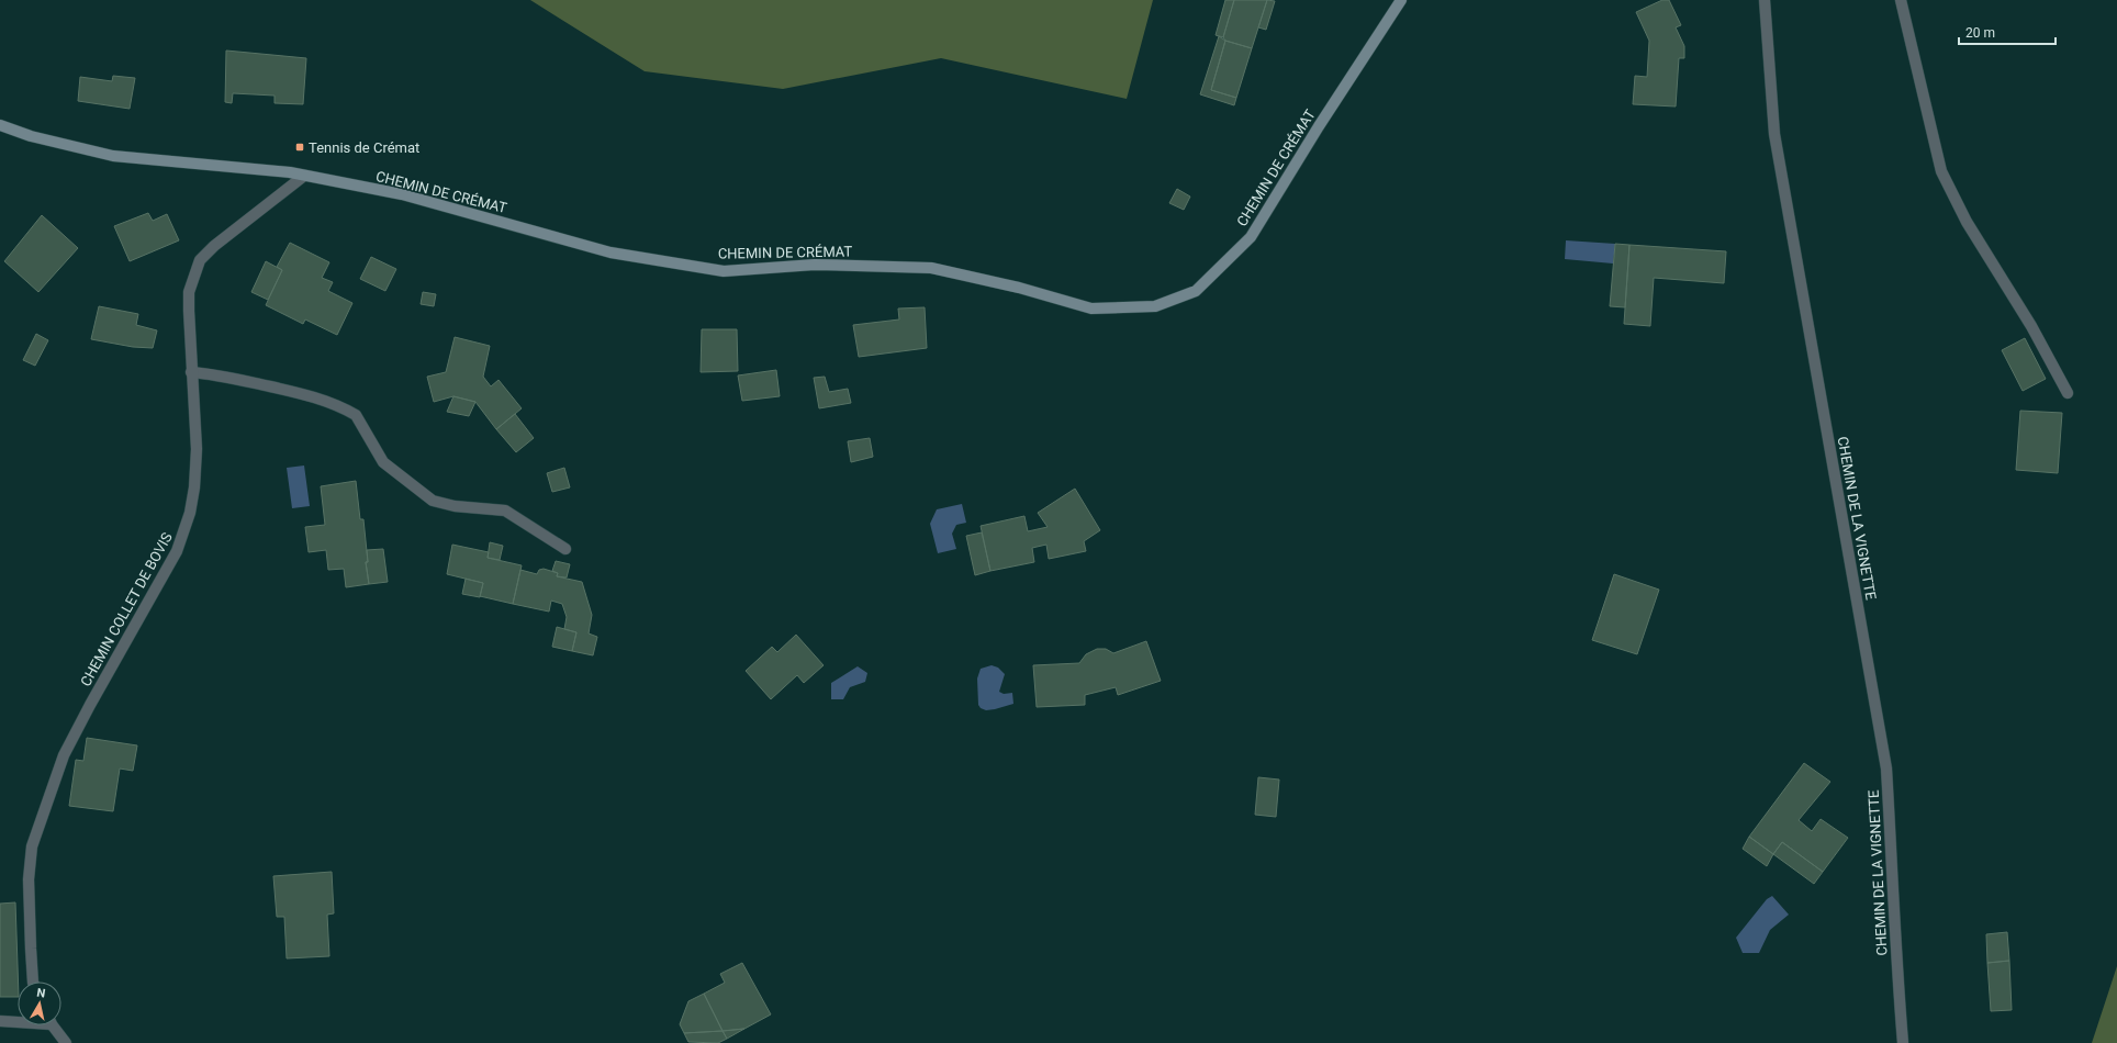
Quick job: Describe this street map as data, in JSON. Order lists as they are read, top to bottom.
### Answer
{
  "streets": {
    "street": ["CHEMIN DE CRÉMAT", "CHEMIN DE LA VIGNETTE", "CHEMIN COLLET DE BOVIS"]
  },
  "crossings": [
    ["CHEMIN DE CRÉMAT", "CHEMIN COLLET DE BOVIS"]
  ],
  "places": {
    "transit": ["Tennis de Crémat"]
  },
  "scale_bar": "20 m",
  "north": "top"
}
